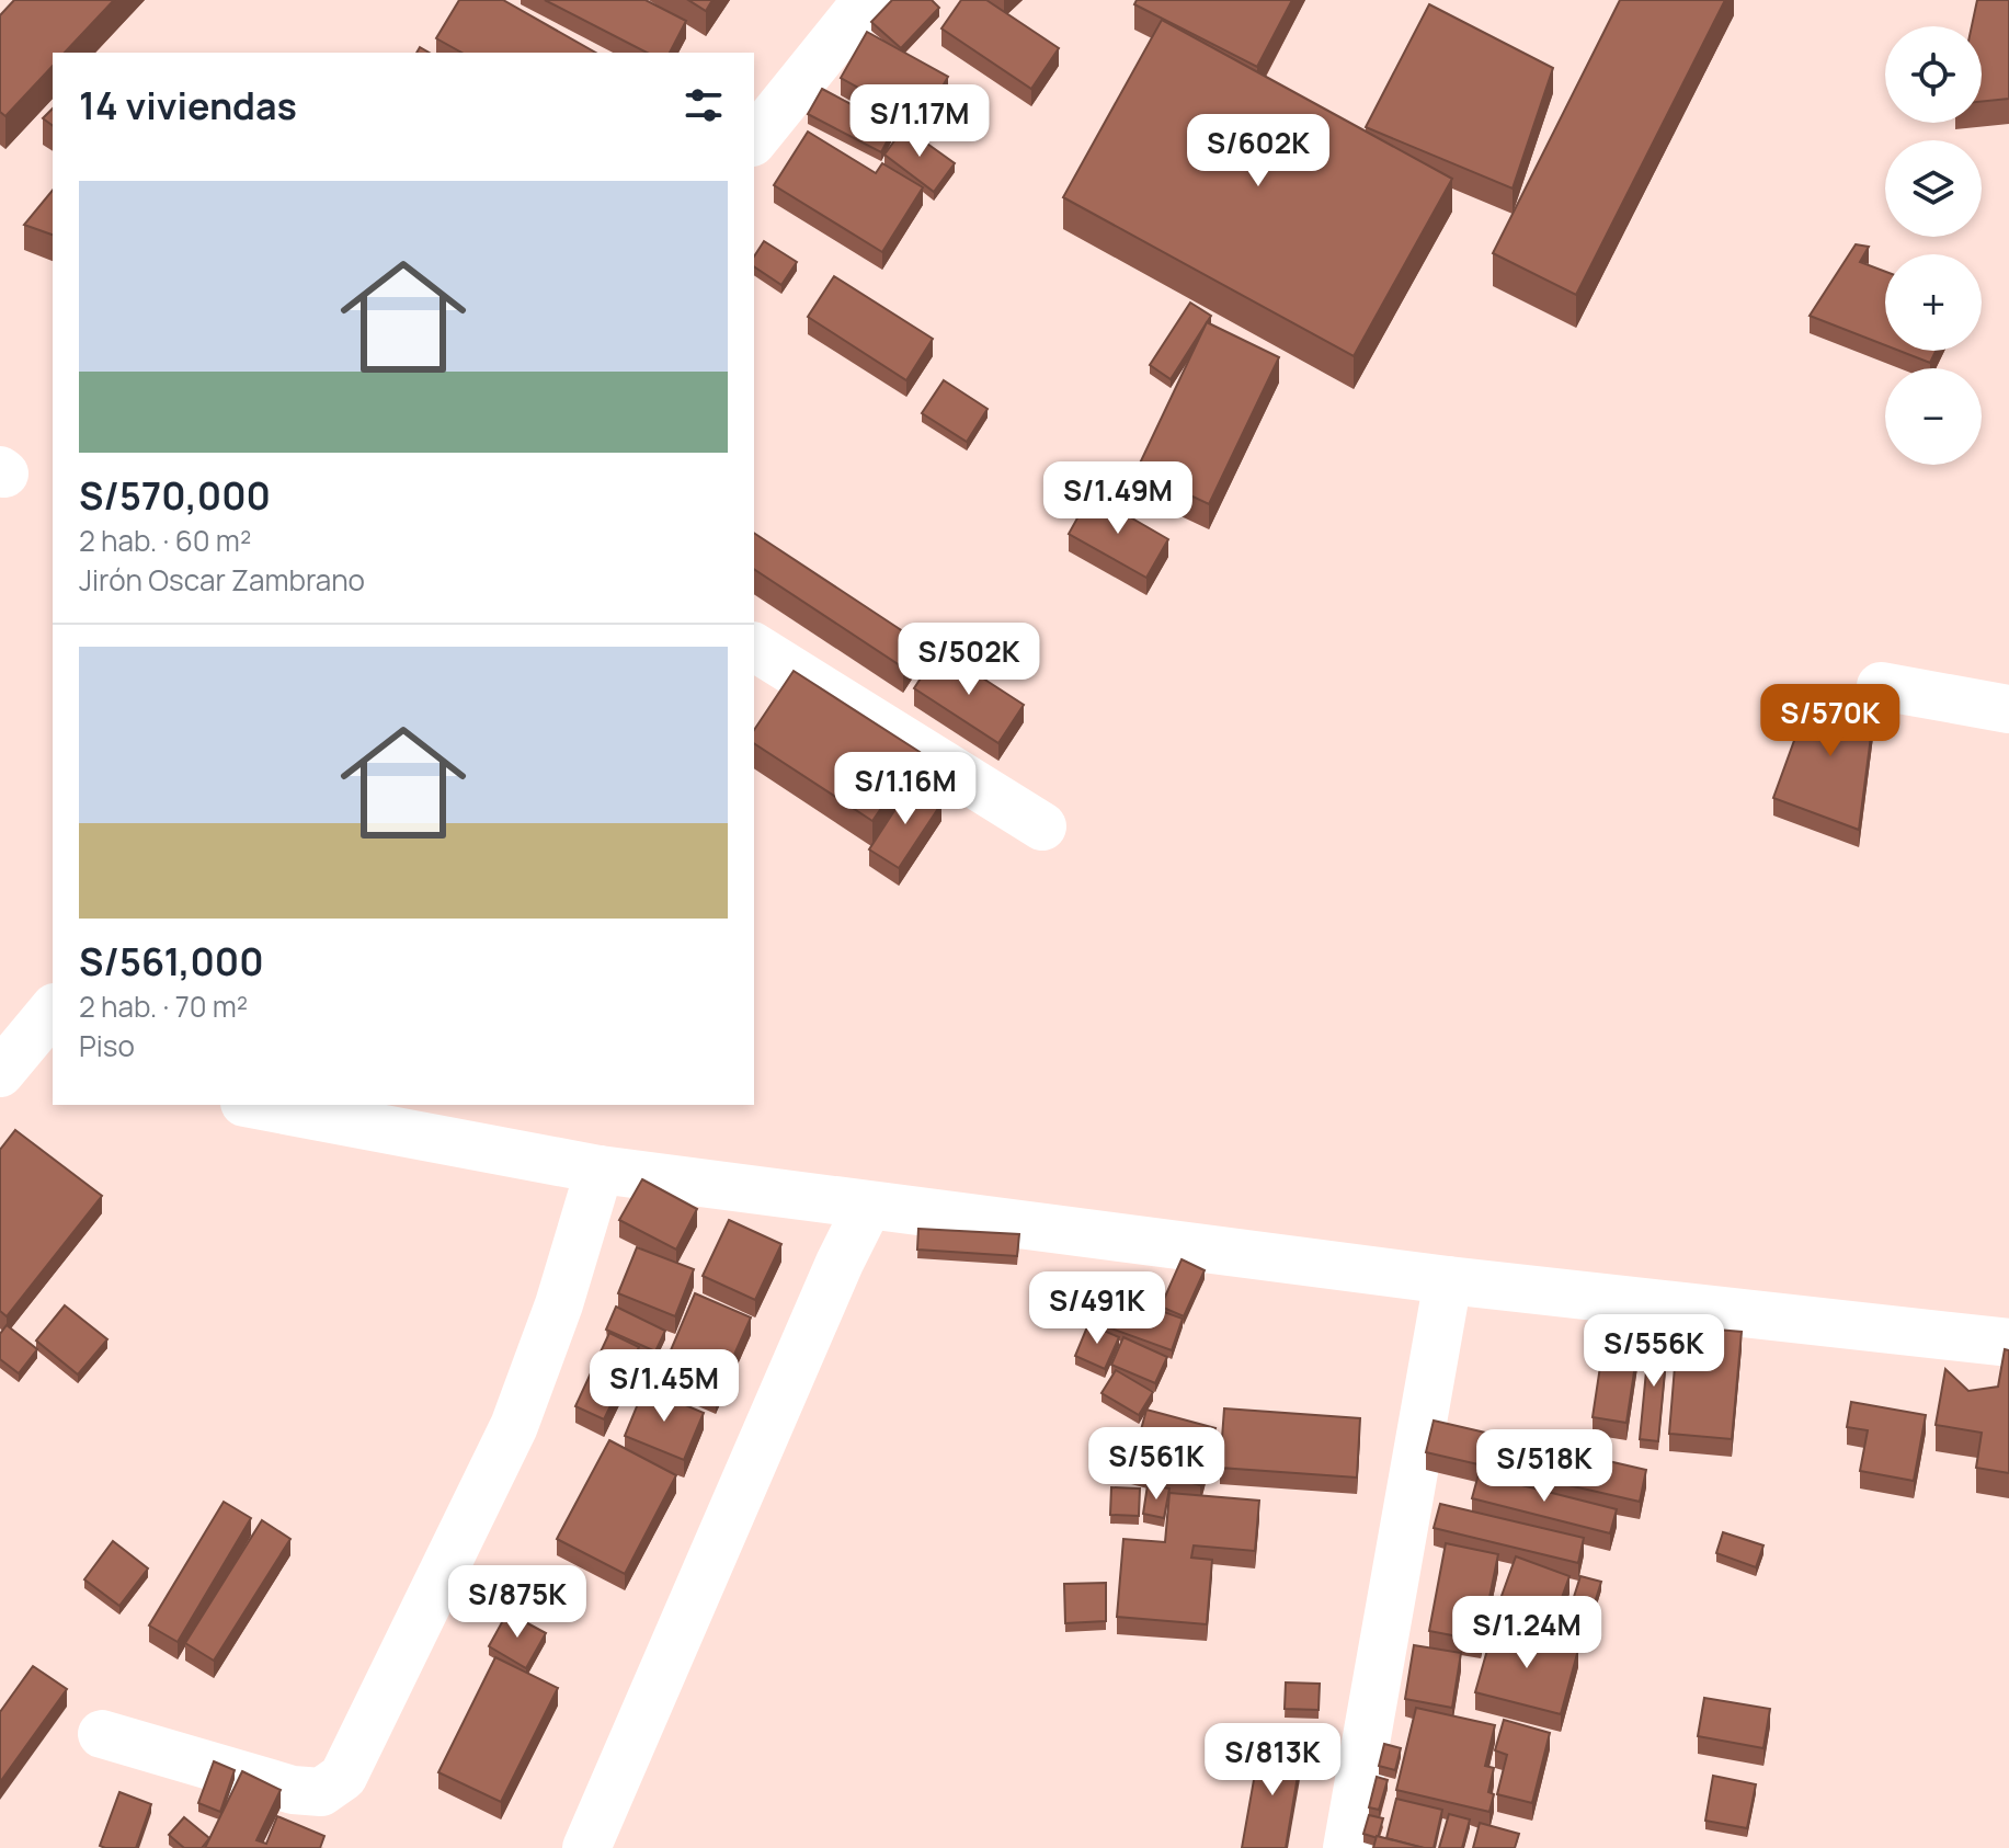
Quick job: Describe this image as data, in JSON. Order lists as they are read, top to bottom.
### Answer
{
  "page": {
    "map_buttons": ["+", "−"],
    "heading": "14 viviendas",
    "price": [
      "S/1.17M",
      "S/602K",
      "S/1.49M",
      "S/502K",
      "S/570K",
      "S/1.16M",
      "S/491K",
      "S/556K",
      "S/1.45M",
      "S/561K",
      "S/518K",
      "S/875K",
      "S/1.24M",
      "S/813K"
    ],
    "list": [
      {
        "name": "S/570,000",
        "note": "2 hab. · 60 m² · Jirón Oscar Zambrano"
      },
      {
        "name": "S/561,000",
        "note": "2 hab. · 70 m² · Piso"
      }
    ]
  }
}
